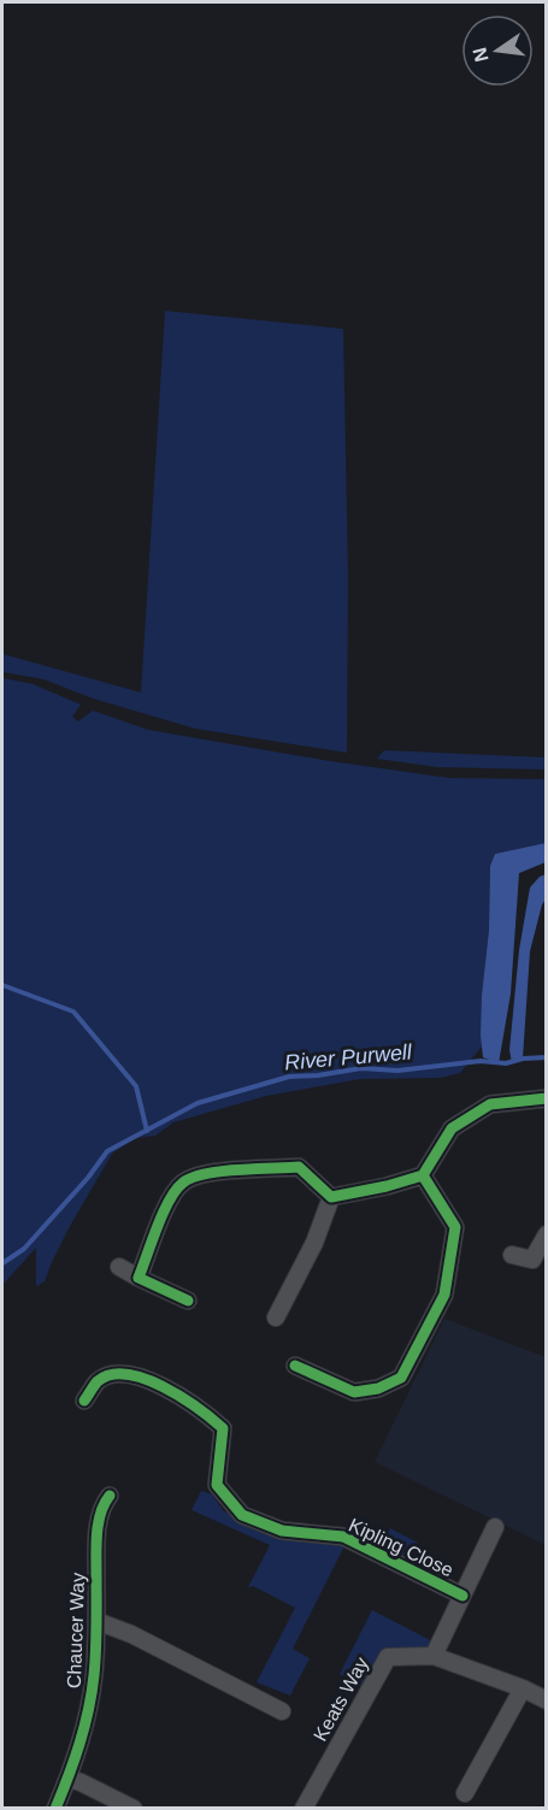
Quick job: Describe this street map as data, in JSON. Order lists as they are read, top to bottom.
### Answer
{
  "streets": {
    "street": ["Kipling Close", "Chaucer Way", "Keats Way"]
  },
  "crossings": [
    ["Kipling Close", "Keats Way"]
  ],
  "water": ["River Purwell"],
  "north": "left"
}
